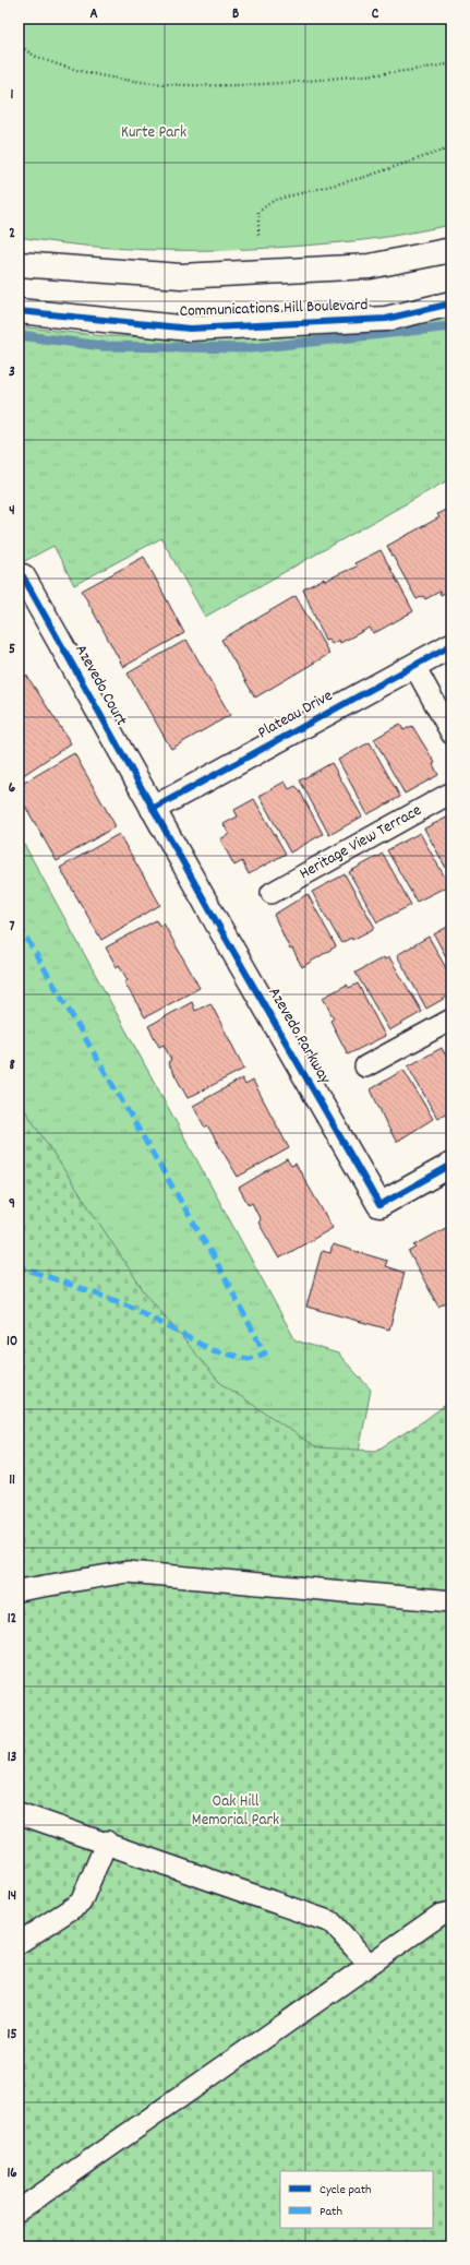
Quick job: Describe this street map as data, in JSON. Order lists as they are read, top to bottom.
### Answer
{
  "streets": {
    "street": [
      "Communications Hill Boulevard",
      "Azevedo Court",
      "Plateau Drive",
      "Azevedo Parkway"
    ],
    "lane": ["Heritage View Terrace"]
  },
  "crossings": [
    ["Azevedo Court", "Plateau Drive"],
    ["Azevedo Court", "Azevedo Parkway"],
    ["Plateau Drive", "Azevedo Parkway"]
  ],
  "parks": ["Kurte Park", "Oak Hill Memorial Park"],
  "legend": ["Cycle path", "Path"],
  "grid": {
    "columns": ["A", "B", "C"],
    "rows": [
      "1",
      "2",
      "3",
      "4",
      "5",
      "6",
      "7",
      "8",
      "9",
      "10",
      "11",
      "12",
      "13",
      "14",
      "15",
      "16"
    ]
  }
}
